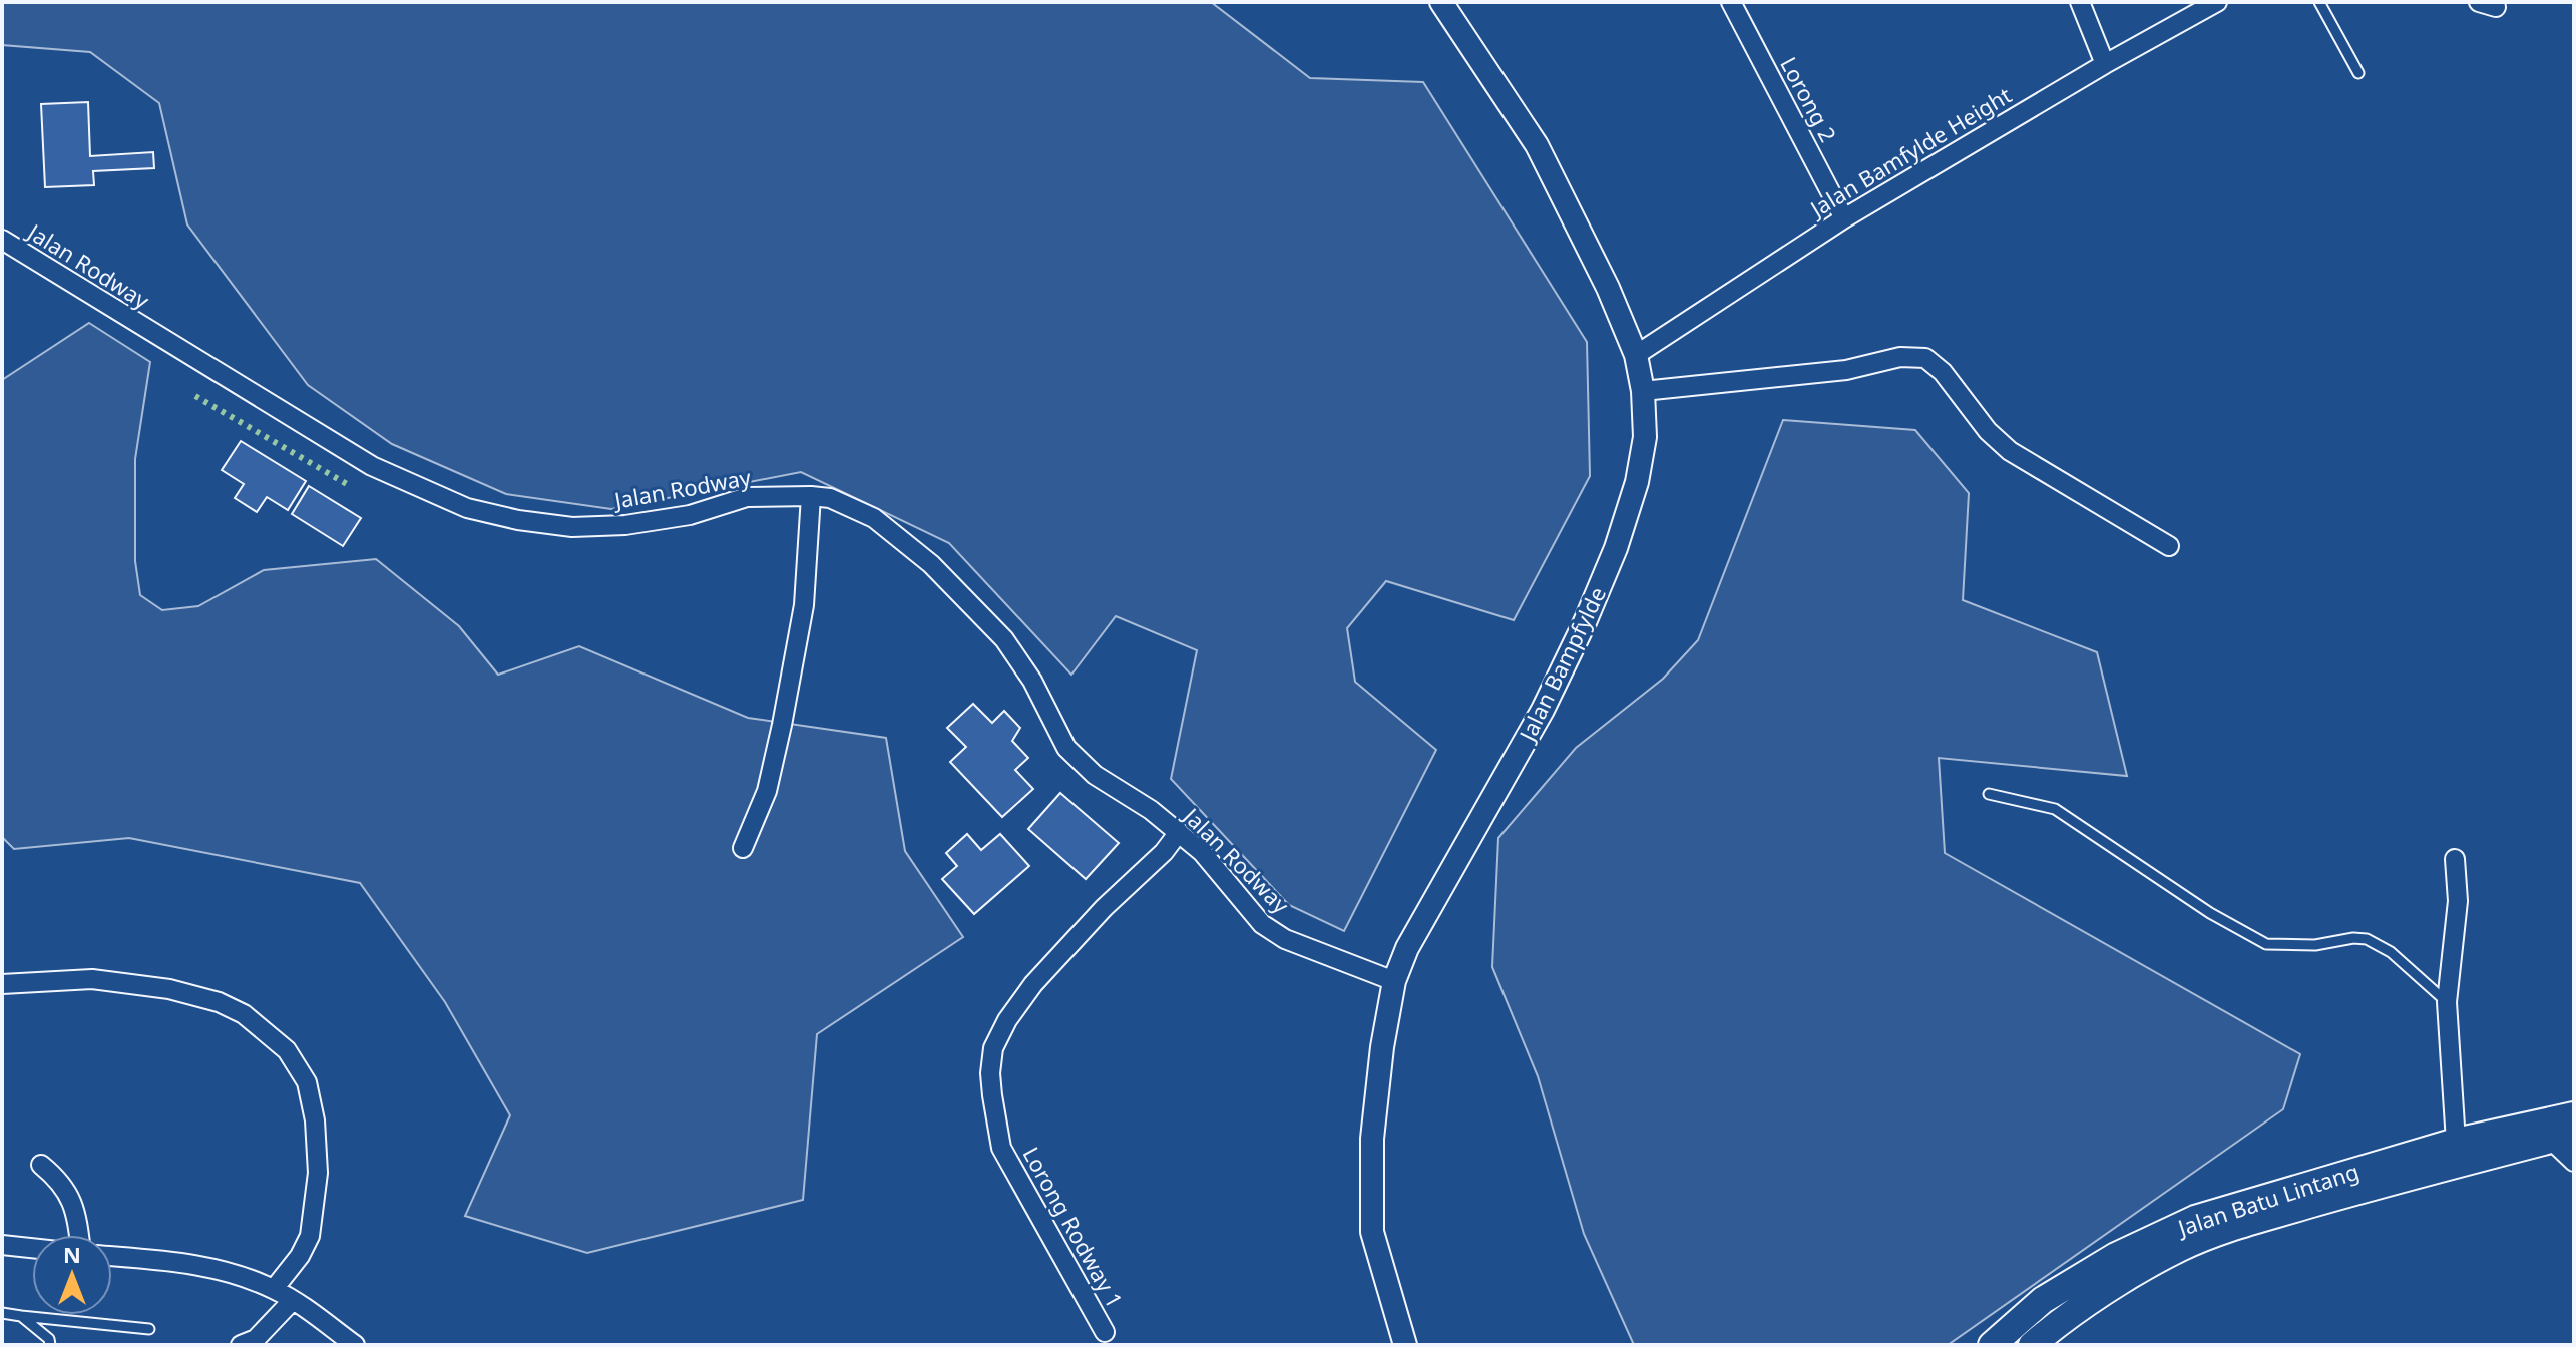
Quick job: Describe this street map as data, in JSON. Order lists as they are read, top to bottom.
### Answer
{
  "streets": {
    "main road": ["Jalan Batu Lintang"],
    "street": [
      "Lorong 2",
      "Jalan Bamfylde Height",
      "Jalan Rodway",
      "Jalan Bampfylde",
      "Lorong Rodway 1"
    ]
  },
  "crossings": [
    ["Lorong 2", "Jalan Bamfylde Height"],
    ["Jalan Bamfylde Height", "Jalan Bampfylde"],
    ["Jalan Rodway", "Jalan Bampfylde"],
    ["Jalan Rodway", "Lorong Rodway 1"]
  ],
  "north": "top"
}
